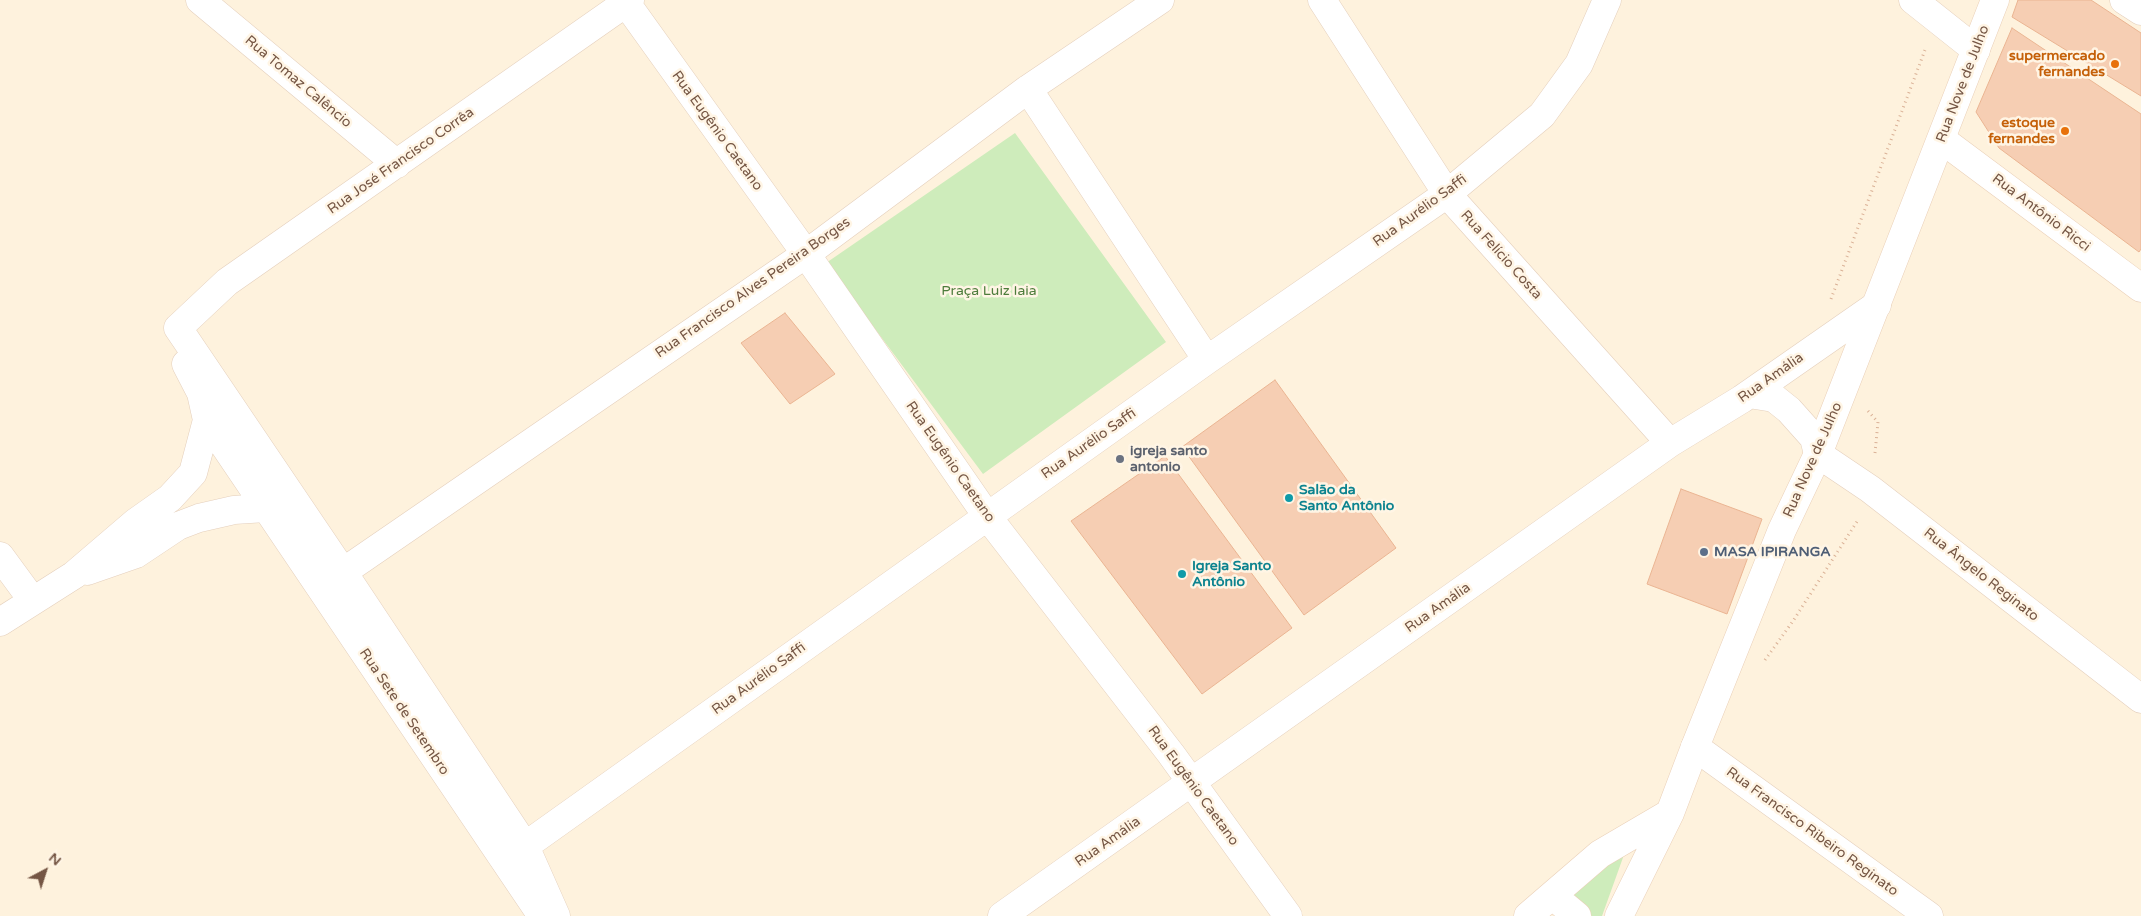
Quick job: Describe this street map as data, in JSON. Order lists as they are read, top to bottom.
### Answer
{
  "streets": {
    "street": [
      "Rua Tomaz Calêncio",
      "Rua Nove de Julho",
      "Rua Eugênio Caetano",
      "Rua José Francisco Corrêa",
      "Rua Aurélio Saffi",
      "Rua Antônio Ricci",
      "Rua Felício Costa",
      "Rua Francisco Alves Pereira Borges",
      "Rua Amália",
      "Rua Ângelo Reginato",
      "Rua Sete de Setembro",
      "Rua Francisco Ribeiro Reginato"
    ]
  },
  "crossings": [
    ["Rua Tomaz Calêncio", "Rua José Francisco Corrêa"],
    ["Rua Nove de Julho", "Rua Antônio Ricci"],
    ["Rua Nove de Julho", "Rua Amália"],
    ["Rua Nove de Julho", "Rua Ângelo Reginato"],
    ["Rua Nove de Julho", "Rua Francisco Ribeiro Reginato"],
    ["Rua Eugênio Caetano", "Rua José Francisco Corrêa"],
    ["Rua Eugênio Caetano", "Rua Aurélio Saffi"],
    ["Rua Eugênio Caetano", "Rua Francisco Alves Pereira Borges"],
    ["Rua Eugênio Caetano", "Rua Amália"],
    ["Rua José Francisco Corrêa", "Rua Sete de Setembro"],
    ["Rua Aurélio Saffi", "Rua Felício Costa"],
    ["Rua Aurélio Saffi", "Rua Sete de Setembro"],
    ["Rua Felício Costa", "Rua Amália"],
    ["Rua Francisco Alves Pereira Borges", "Rua Sete de Setembro"]
  ],
  "parks": ["Praça Luiz Iaia"],
  "places": [
    "supermercado fernandes",
    "estoque fernandes",
    "igreja santo antonio",
    "Salão da Santo Antônio",
    "MASA IPIRANGA",
    "Igreja Santo Antônio"
  ],
  "north": "top right"
}
